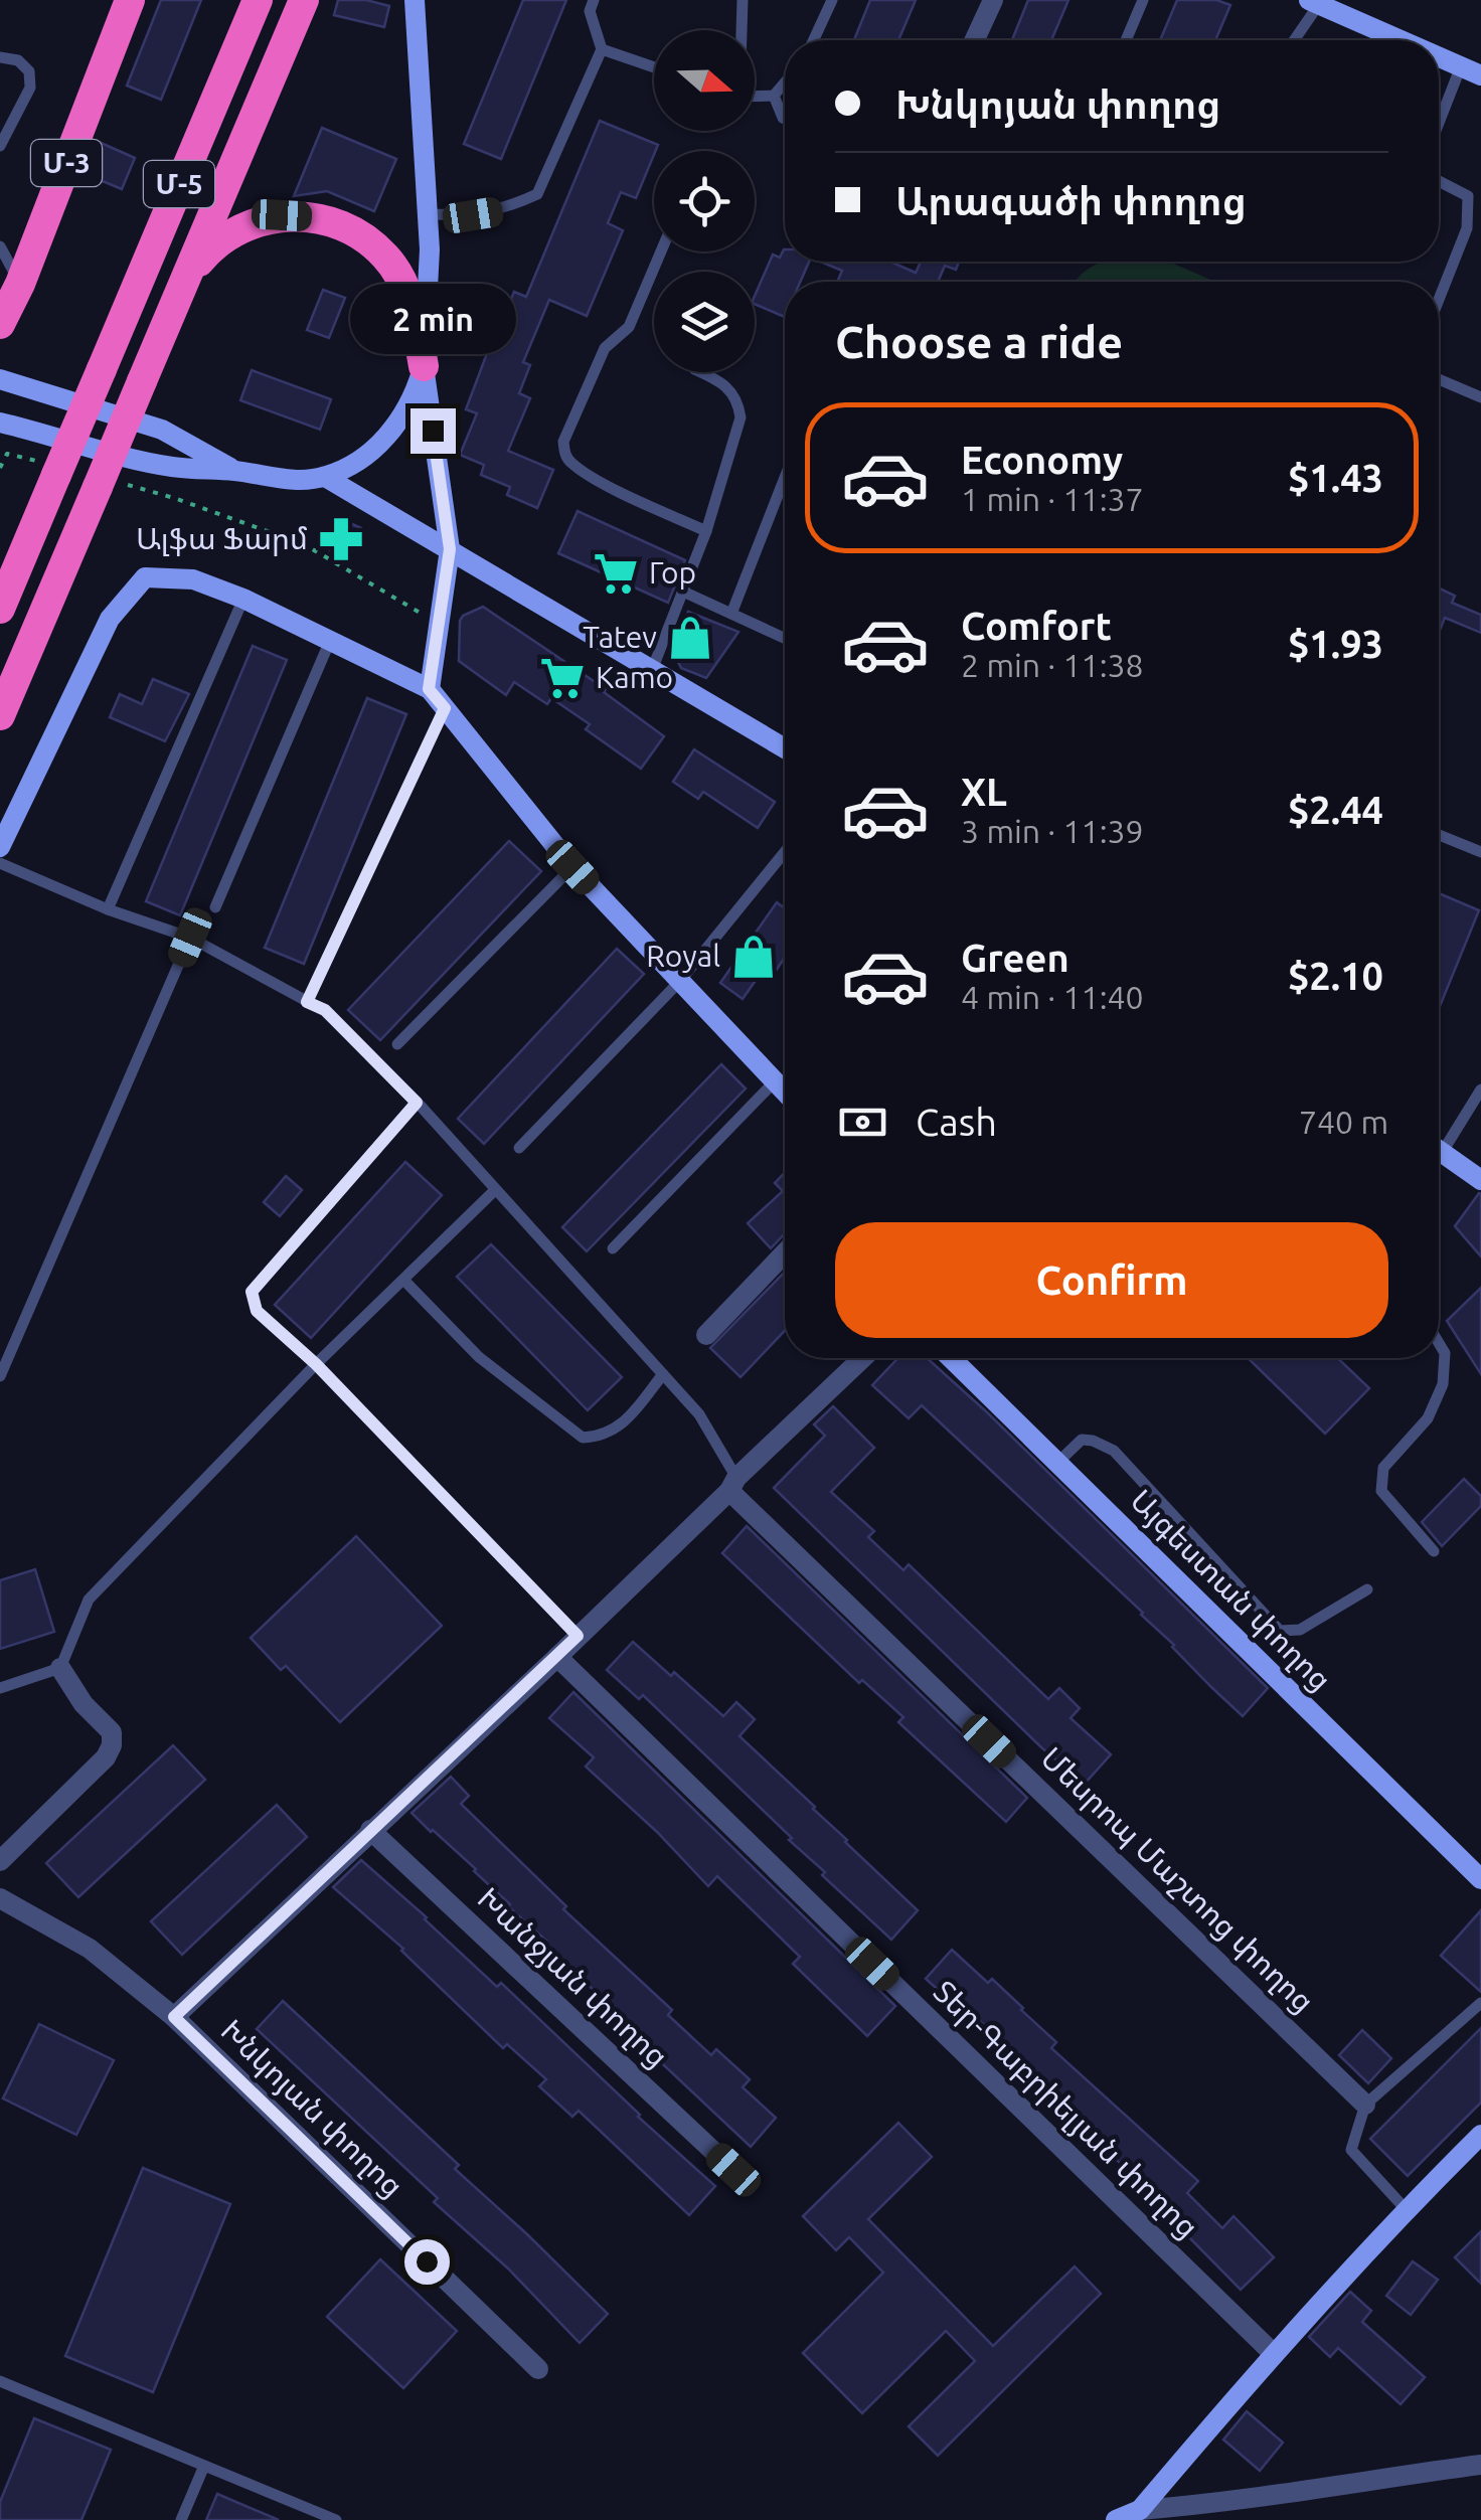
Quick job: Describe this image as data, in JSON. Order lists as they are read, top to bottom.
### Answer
{
  "streets": {
    "highway": ["Մ-3", "Մ-5"],
    "street": [
      "Այգեստան փողոց",
      "Մեսրոպ Մաշտոց փողոց",
      "Խանջյան փողոց",
      "Խնկոյան փողոց",
      "Տեր-Գաբրիելյան փողոց"
    ]
  },
  "places": {
    "pharmacy": ["Ալֆա Ֆարմ"],
    "supermarket": ["Гор", "Kamo"],
    "shop": ["Tatev", "Royal"]
  },
  "north": "right",
  "page": {
    "banner": ["Խնկոյան փողոց", "Արագածի փողոց"],
    "heading": "Choose a ride",
    "bubble": "2 min",
    "list": [
      {
        "name": "Economy",
        "note": "1 min · 11:37",
        "value": "$1.43"
      },
      {
        "name": "Comfort",
        "note": "2 min · 11:38",
        "value": "$1.93"
      },
      {
        "name": "XL",
        "note": "3 min · 11:39",
        "value": "$2.44"
      },
      {
        "name": "Green",
        "note": "4 min · 11:40",
        "value": "$2.10"
      }
    ],
    "pay": ["Cash", "740 m"],
    "buttons": "Confirm"
  }
}
